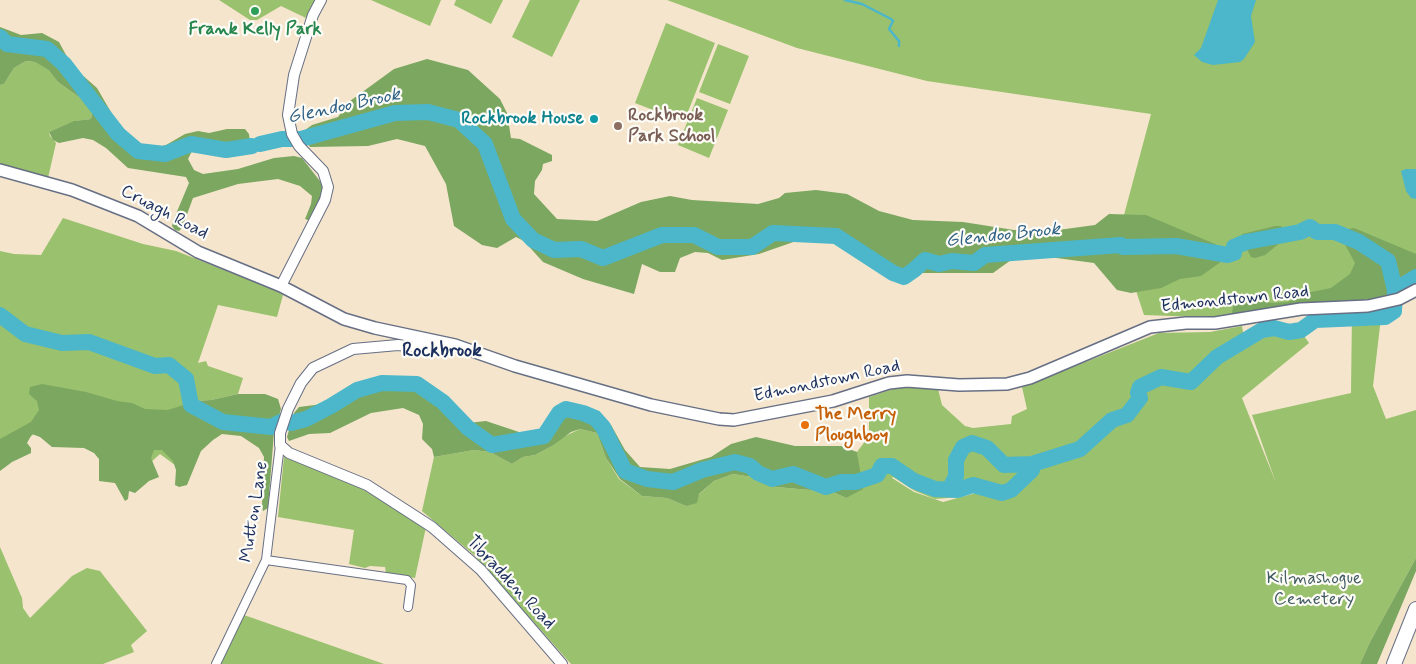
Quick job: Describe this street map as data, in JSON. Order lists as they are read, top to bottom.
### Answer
{
  "streets": {
    "main road": ["Cruagh Road", "Edmondstown Road"],
    "street": ["Mutton Lane", "Tibradden Road"]
  },
  "crossings": [
    ["Cruagh Road", "Edmondstown Road"],
    ["Mutton Lane", "Tibradden Road"]
  ],
  "districts": ["Rockbrook"],
  "water": ["Glendoo Brook"],
  "parks": ["Kilmashogue Cemetery"],
  "places": [
    "Frank Kelly Park",
    "Rockbrook House",
    "Rockbrook Park School",
    "The Merry Ploughboy"
  ]
}
